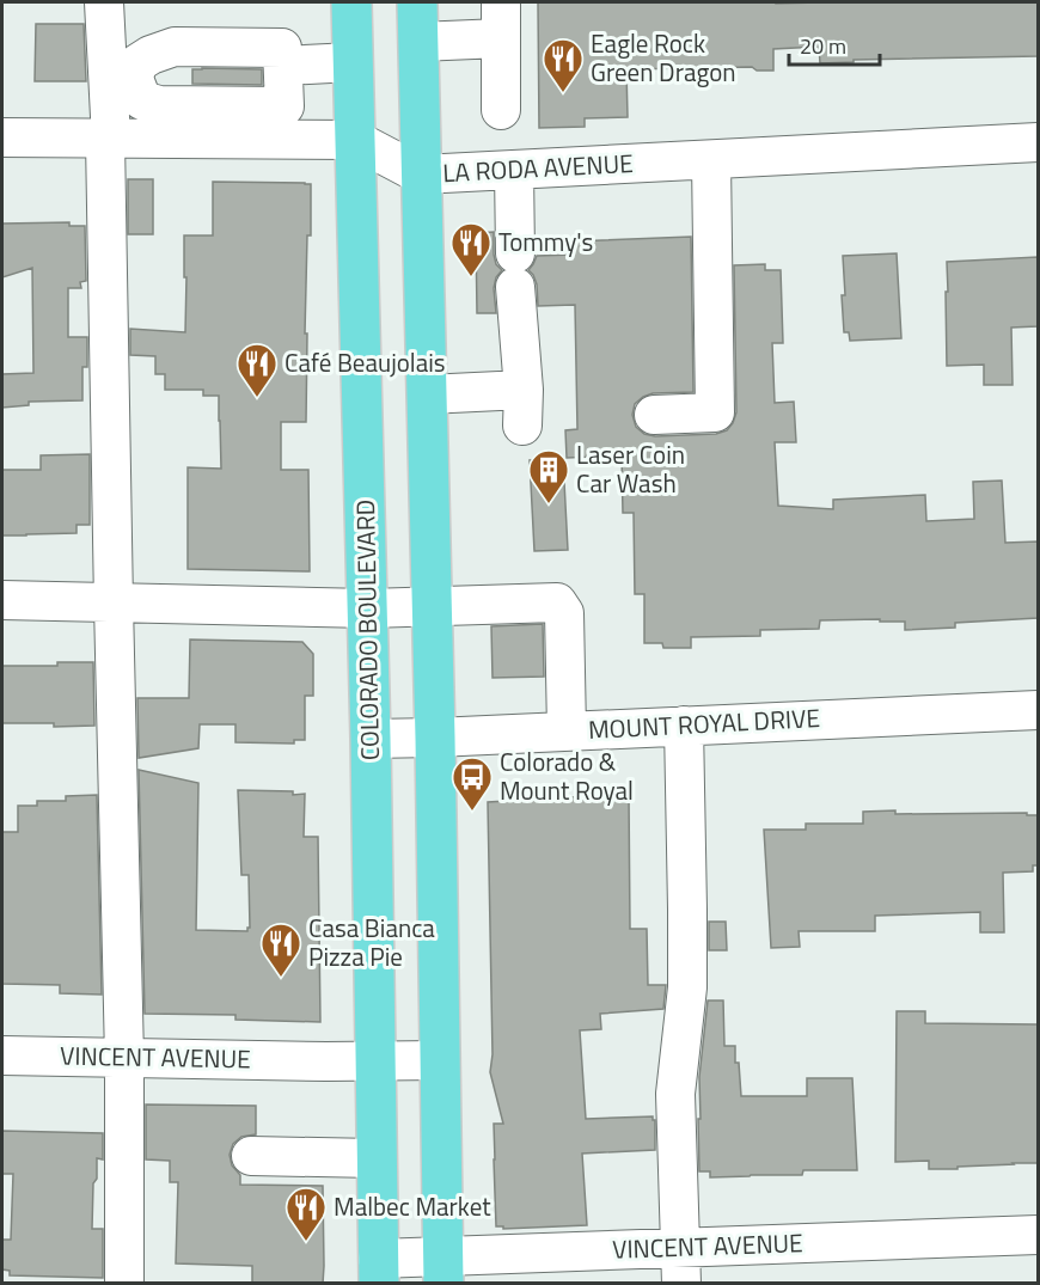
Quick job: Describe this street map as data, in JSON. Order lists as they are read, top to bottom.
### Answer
{
  "streets": {
    "main road": ["COLORADO BOULEVARD"],
    "street": ["LA RODA AVENUE", "MOUNT ROYAL DRIVE", "VINCENT AVENUE"]
  },
  "crossings": [
    ["LA RODA AVENUE", "COLORADO BOULEVARD"],
    ["COLORADO BOULEVARD", "MOUNT ROYAL DRIVE"],
    ["COLORADO BOULEVARD", "VINCENT AVENUE"]
  ],
  "places": {
    "restaurant": [
      "Eagle Rock Green Dragon",
      "Tommy's",
      "Café Beaujolais",
      "Casa Bianca Pizza Pie",
      "Malbec Market"
    ],
    "building": ["Laser Coin Car Wash"],
    "bus stop": ["Colorado & Mount Royal"]
  },
  "scale_bar": "20 m"
}
